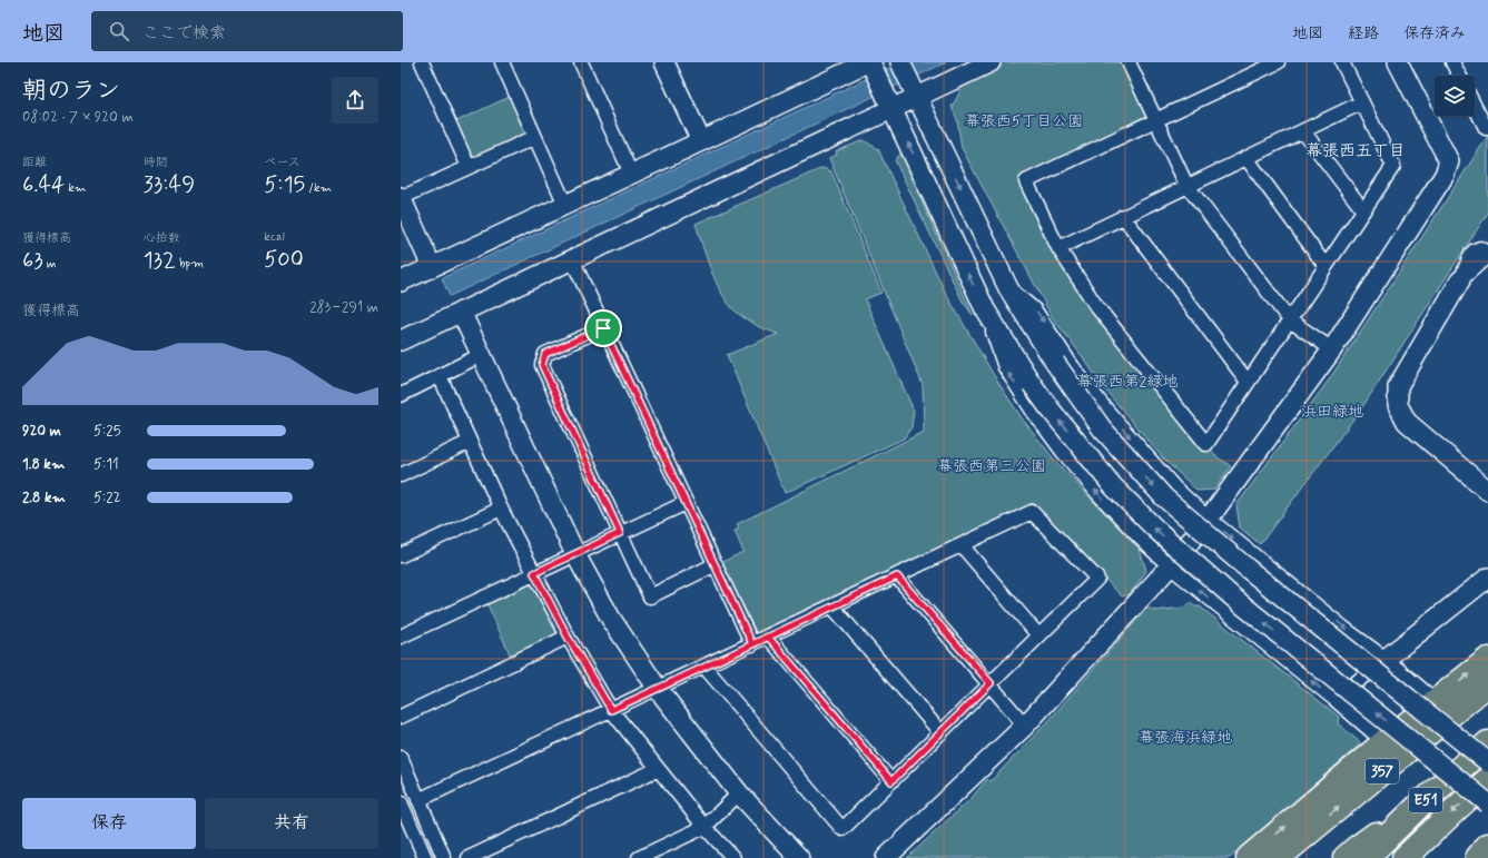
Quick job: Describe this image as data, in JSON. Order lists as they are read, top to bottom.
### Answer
{
  "streets": {
    "highway": ["357", "E51"]
  },
  "districts": ["幕張西五丁目"],
  "parks": [
    "幕張西5丁目公園",
    "幕張西第2緑地",
    "浜田緑地",
    "幕張西第三公園",
    "幕張海浜緑地"
  ],
  "page": {
    "header": "地図",
    "search": "ここで検索",
    "nav": ["地図", "経路", "保存済み"],
    "heading": ["朝のラン", "08:02 · 7 × 920 m"],
    "stats": [
      ["距離", "6.44 km"],
      ["時間", "33:49"],
      ["ペース", "5:15 /km"],
      ["獲得標高", "63 m"],
      ["心拍数", "132 bpm"],
      ["kcal", "500"]
    ],
    "chart": ["獲得標高", "283–291 m"],
    "list": [
      {
        "name": "920 m",
        "note": "5:25"
      },
      {
        "name": "1.8 km",
        "note": "5:11"
      },
      {
        "name": "2.8 km",
        "note": "5:22"
      }
    ],
    "buttons": ["保存", "共有"]
  }
}
